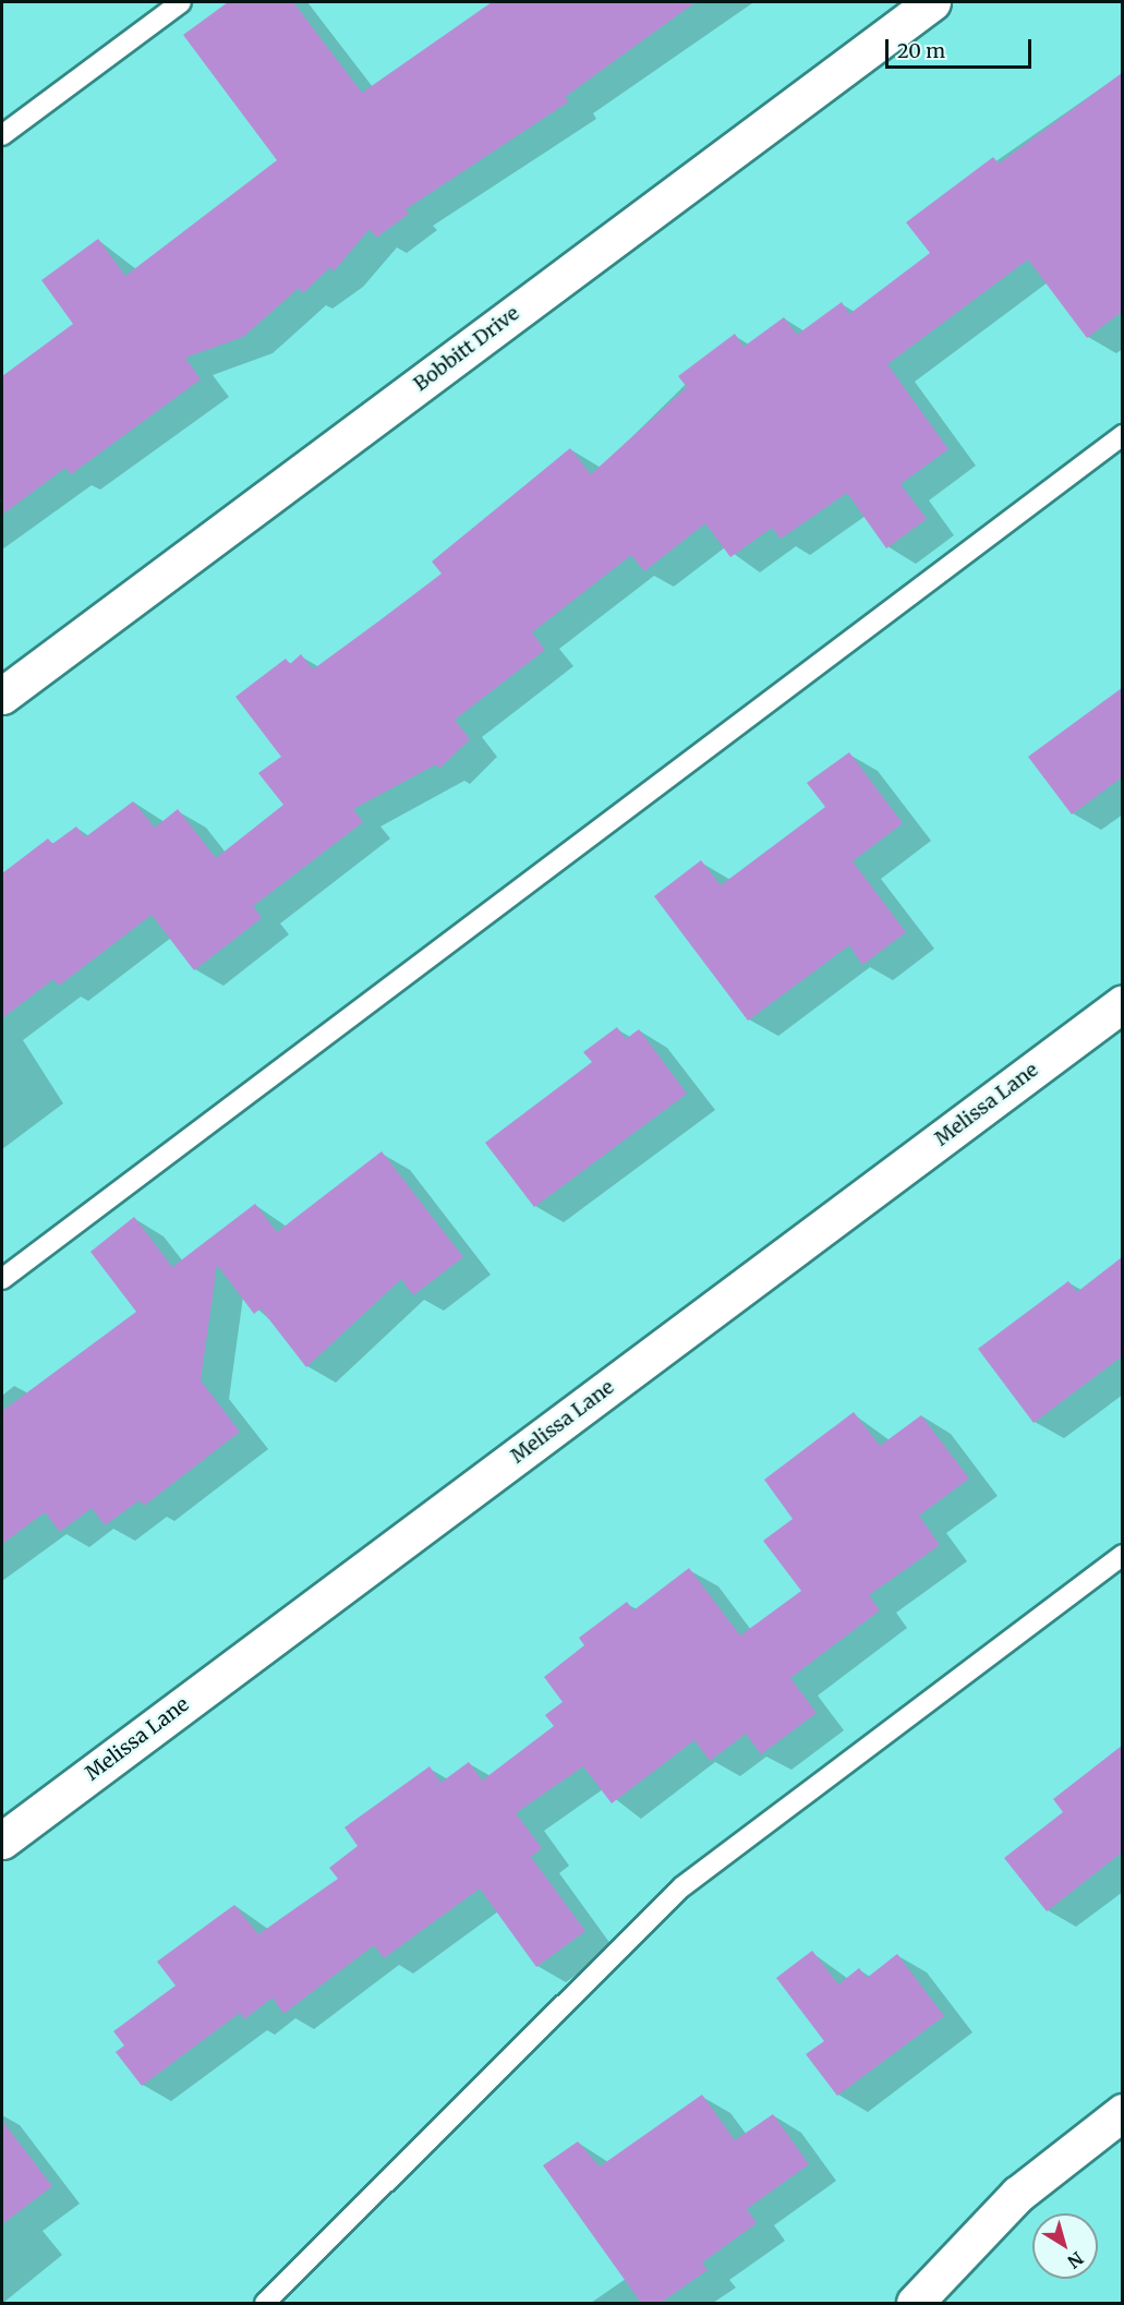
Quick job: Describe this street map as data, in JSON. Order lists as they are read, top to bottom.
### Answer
{
  "streets": {
    "street": ["Bobbitt Drive", "Melissa Lane"]
  },
  "scale_bar": "20 m",
  "north": "bottom right"
}
